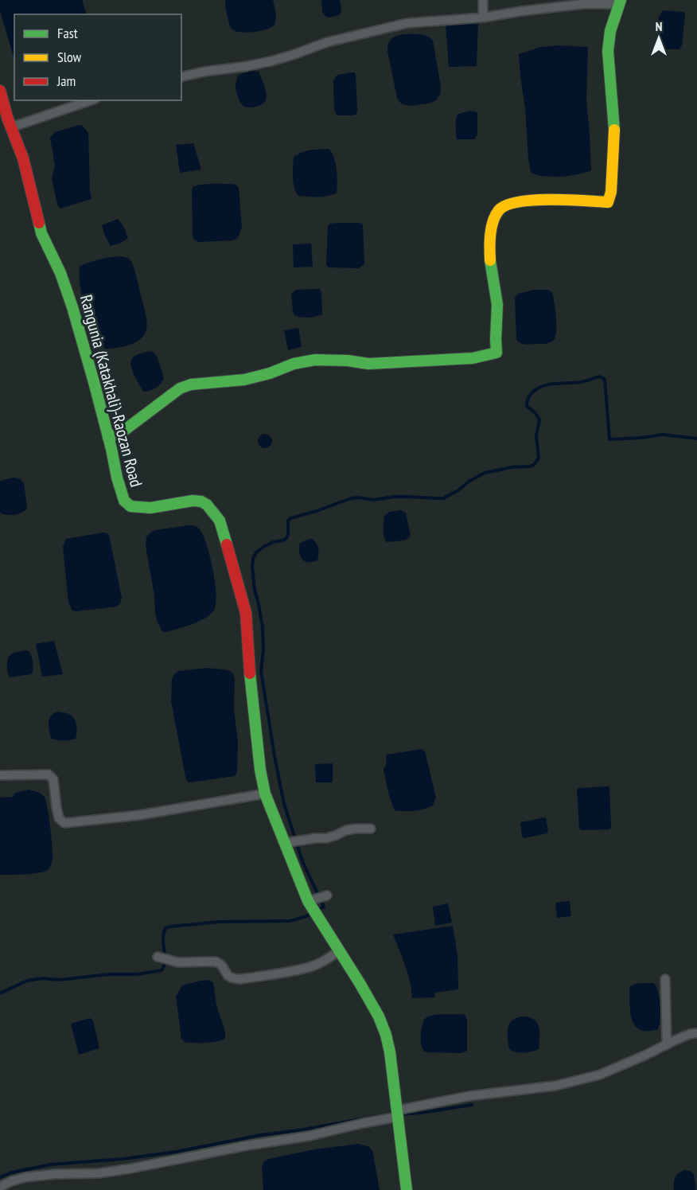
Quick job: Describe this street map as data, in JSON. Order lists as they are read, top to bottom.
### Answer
{
  "streets": {
    "main road": ["Rangunia (Katakhali)-Raozan Road"]
  },
  "legend": ["Fast", "Slow", "Jam"],
  "north": "top"
}
